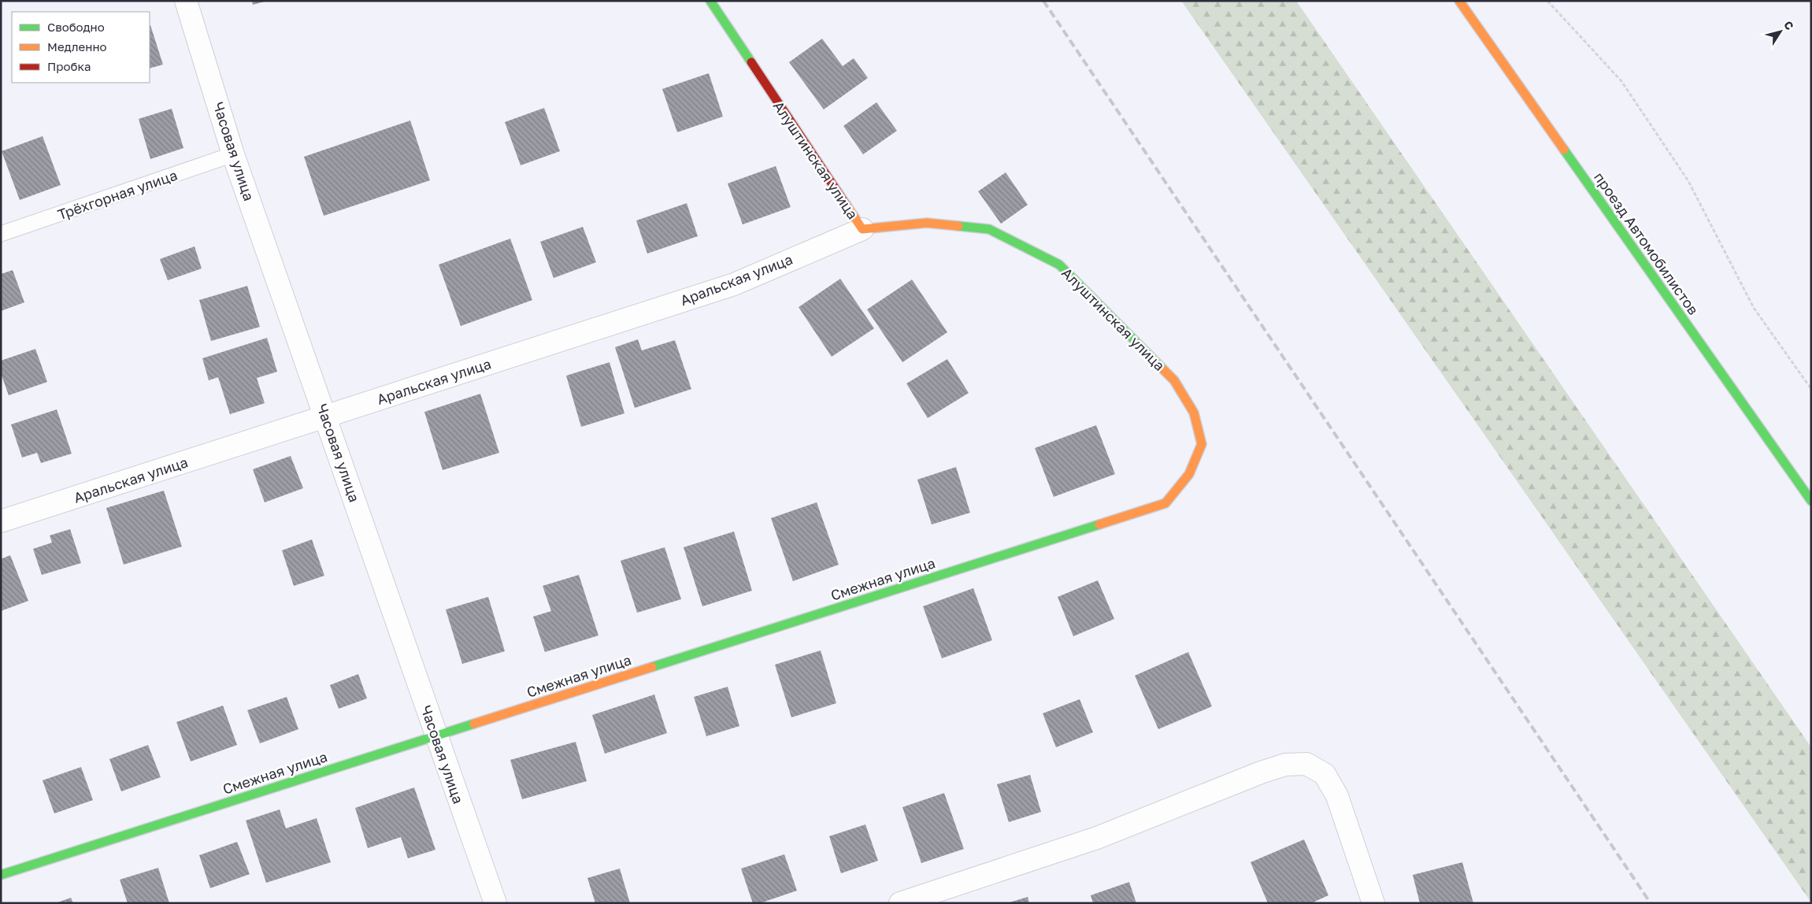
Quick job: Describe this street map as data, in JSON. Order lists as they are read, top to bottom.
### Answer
{
  "streets": {
    "street": [
      "Часовая улица",
      "Алуштинская улица",
      "проезд Автомобилистов",
      "Аральская улица",
      "Смежная улица"
    ],
    "lane": ["Трёхгорная улица"]
  },
  "crossings": [
    ["Часовая улица", "Трёхгорная улица"],
    ["Часовая улица", "Аральская улица"],
    ["Часовая улица", "Смежная улица"],
    ["Алуштинская улица", "Аральская улица"],
    ["Алуштинская улица", "Смежная улица"]
  ],
  "legend": ["Свободно", "Медленно", "Пробка"],
  "north": "top right"
}
